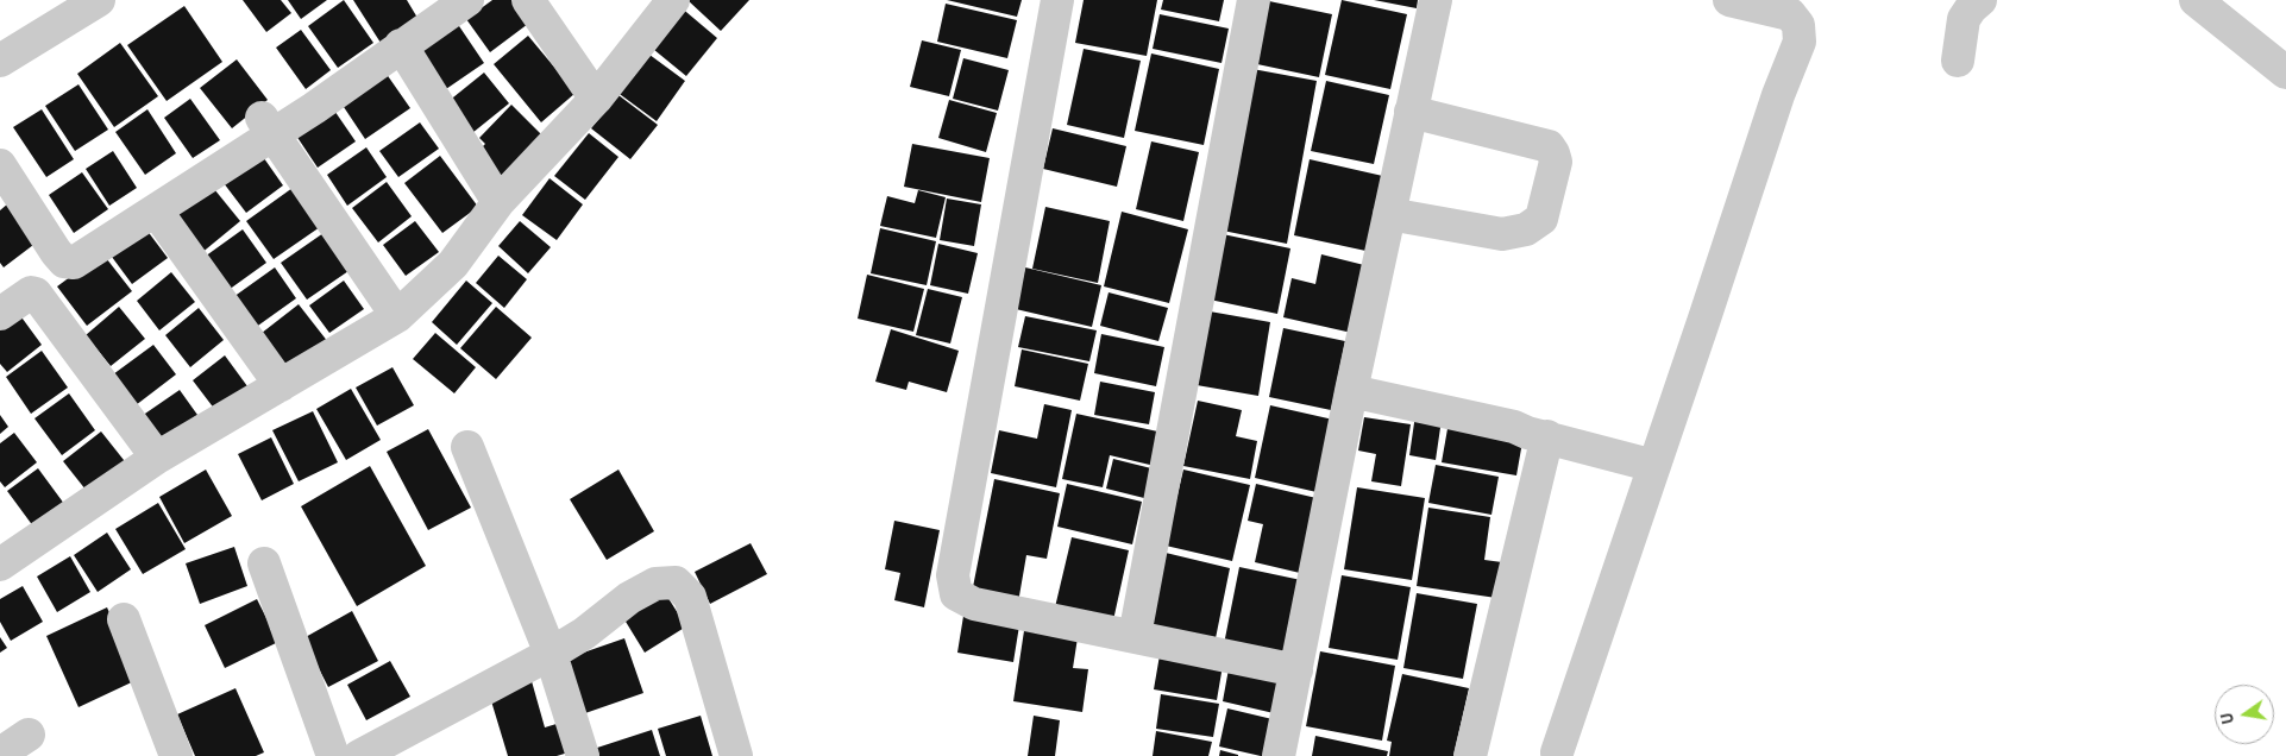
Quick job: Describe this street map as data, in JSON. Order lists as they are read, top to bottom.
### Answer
{
  "north": "left"
}
